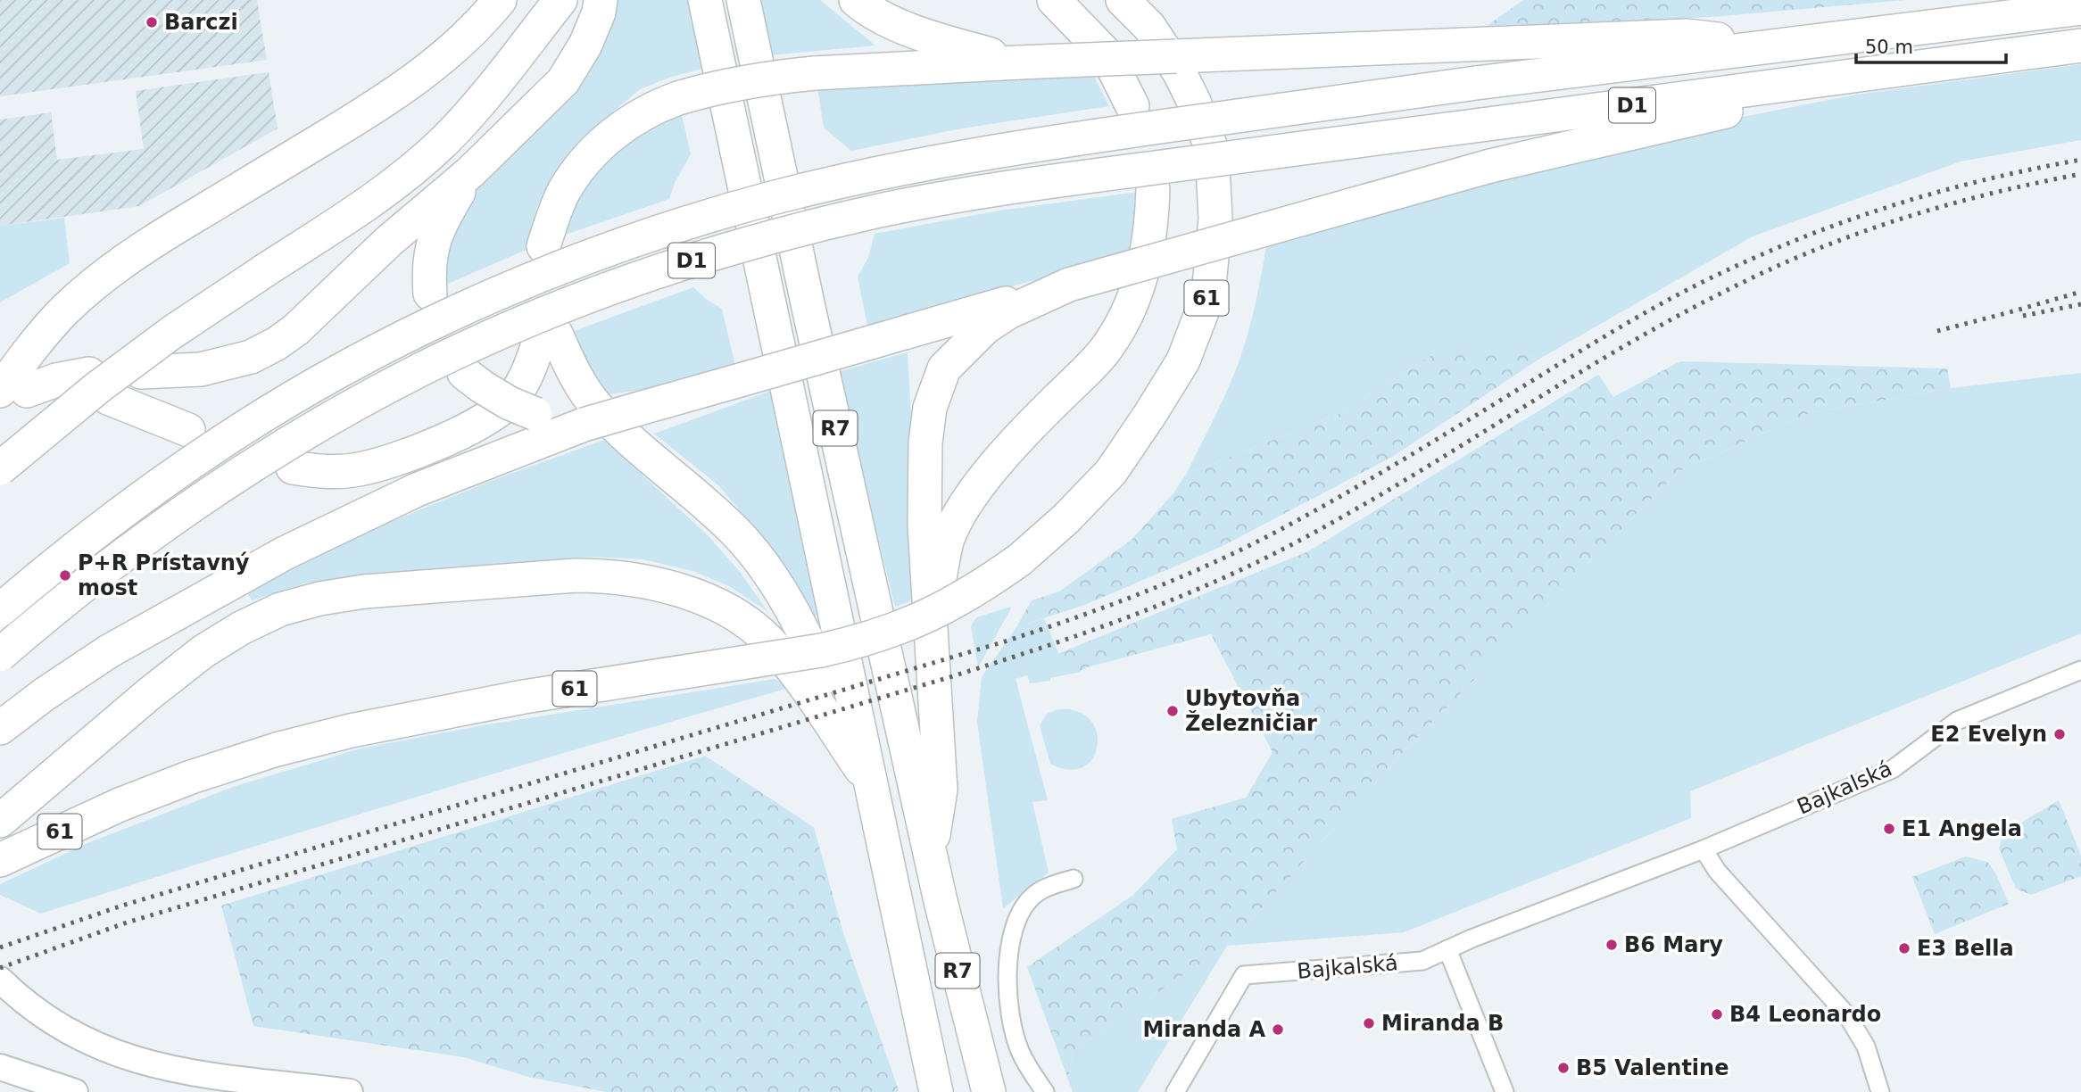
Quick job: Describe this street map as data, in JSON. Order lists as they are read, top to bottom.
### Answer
{
  "streets": {
    "highway": ["D1", "61", "R7"],
    "street": ["Bajkalská"]
  },
  "places": [
    "Barczi",
    "P+R Prístavný most",
    "Ubytovňa Železničiar",
    "E2 Evelyn",
    "E1 Angela",
    "B6 Mary",
    "E3 Bella",
    "B4 Leonardo",
    "Miranda B",
    "Miranda A",
    "B5 Valentine"
  ],
  "scale_bar": "50 m"
}
